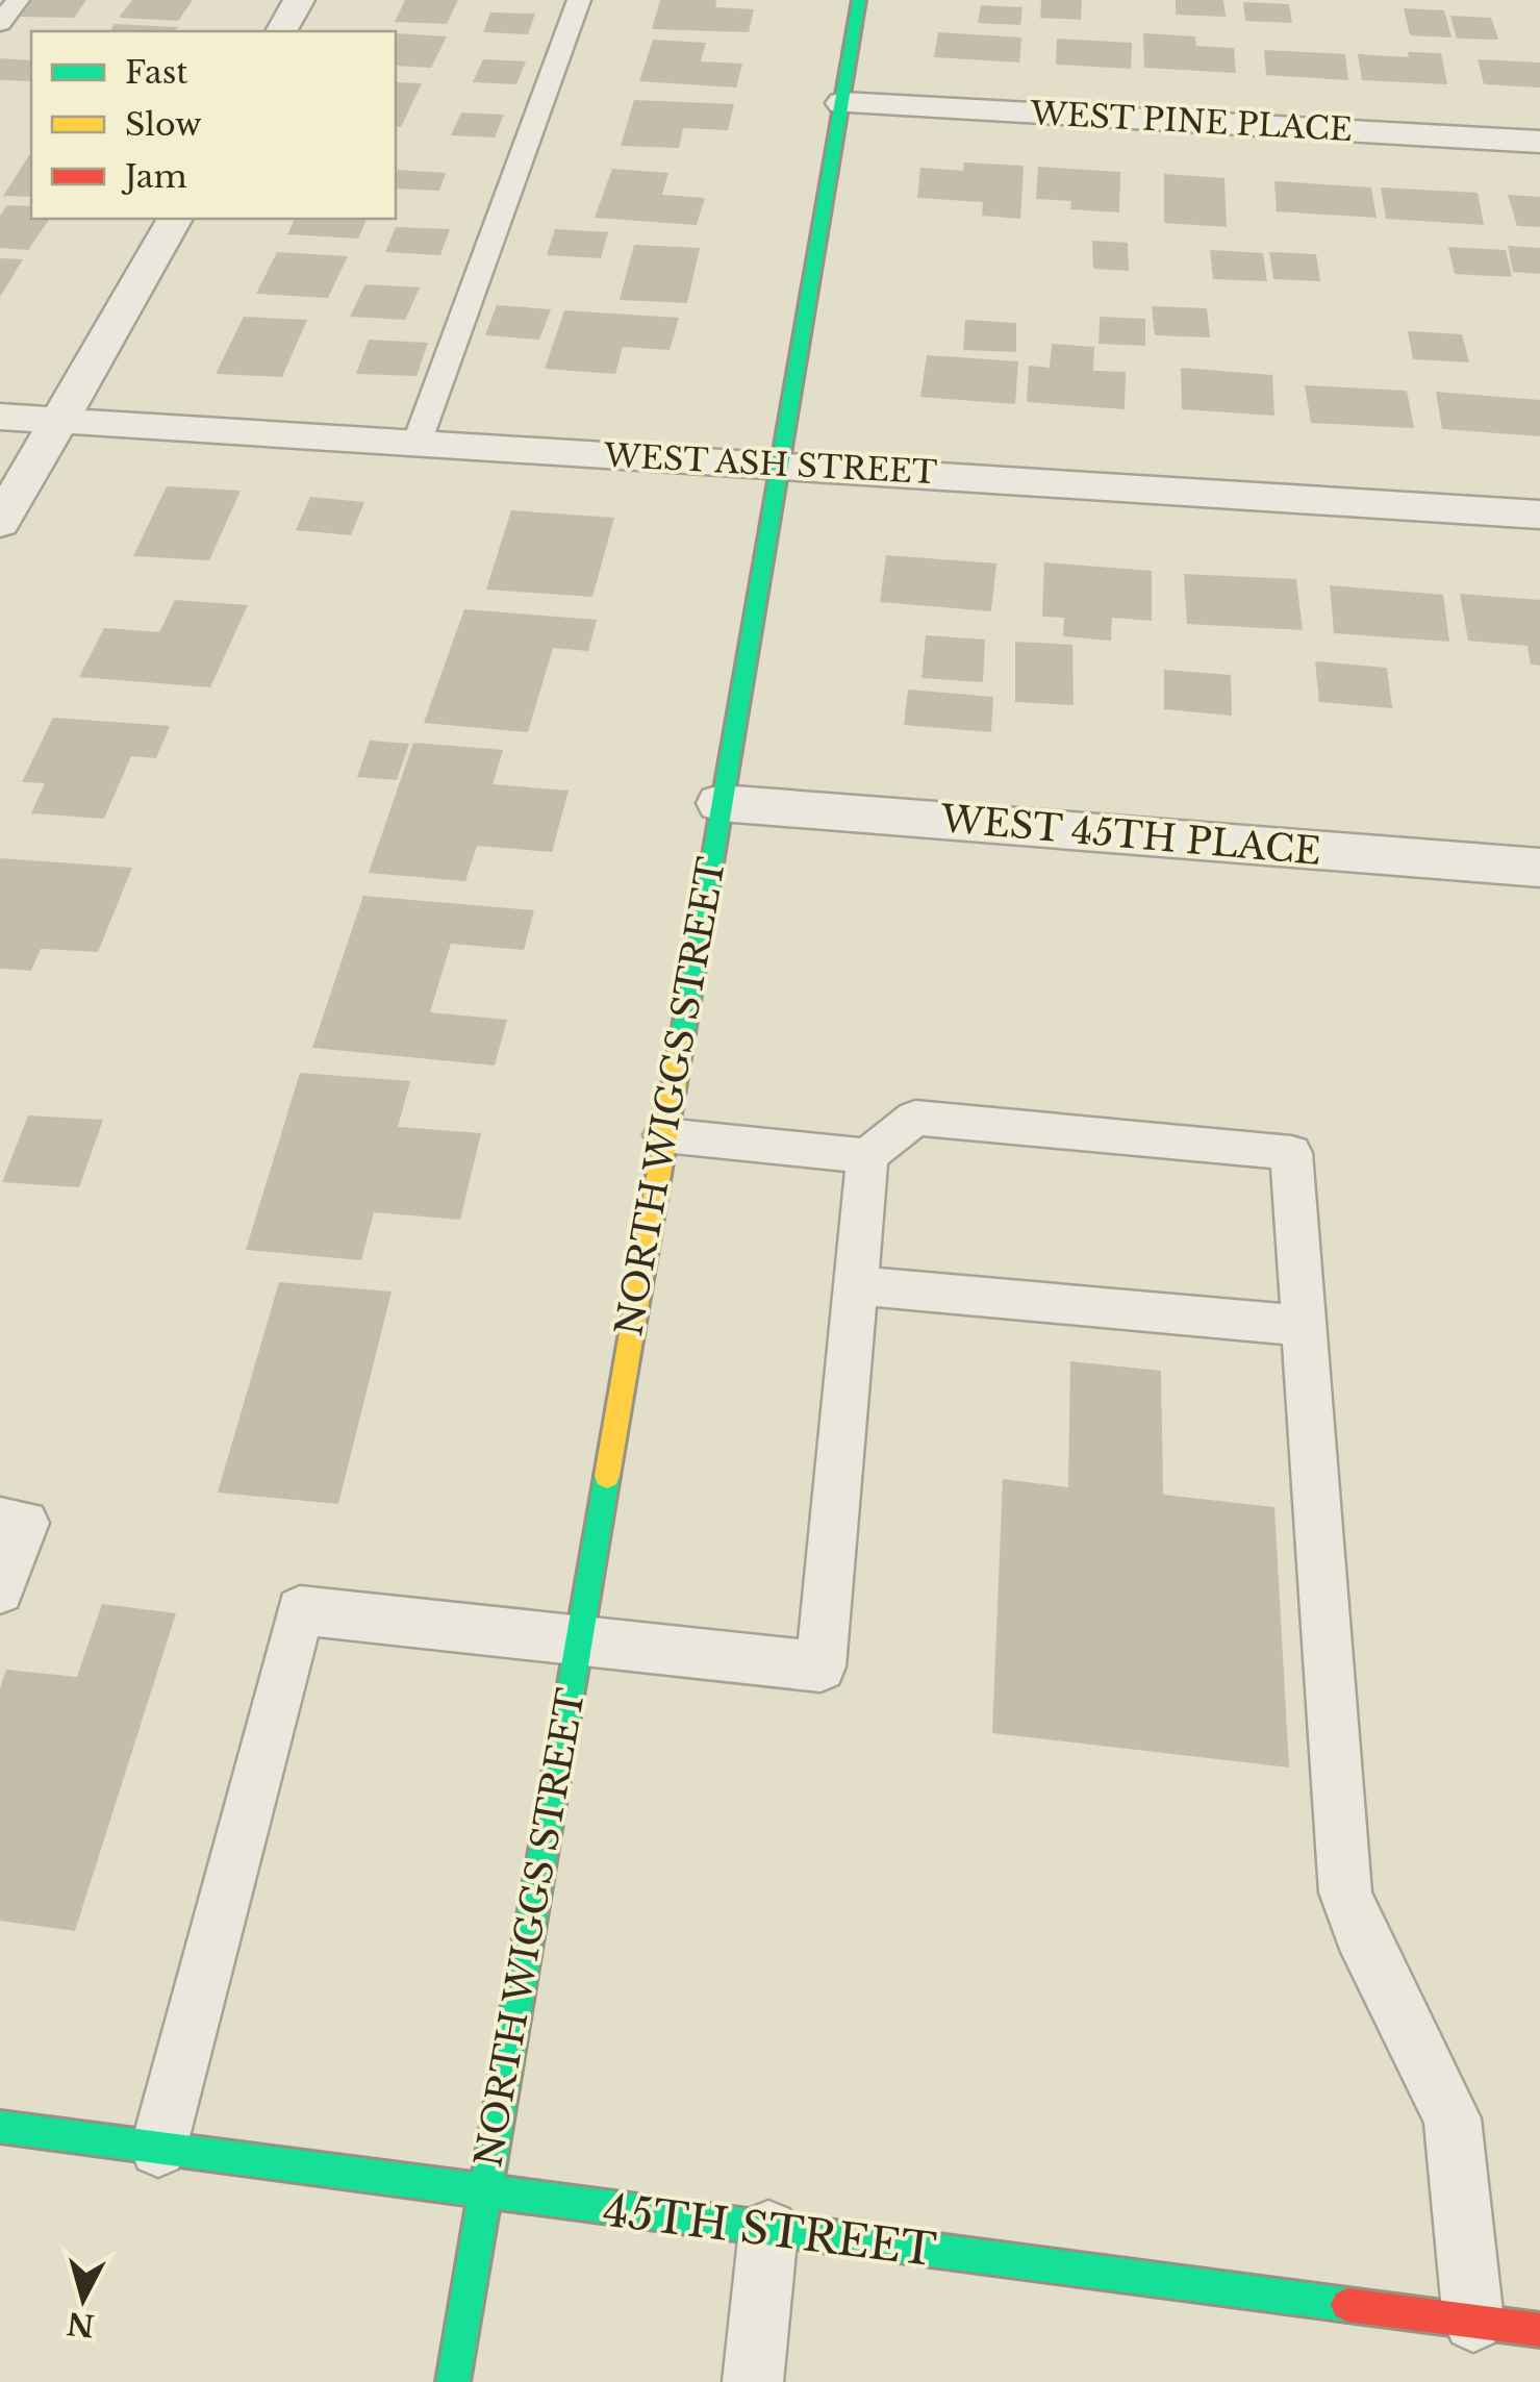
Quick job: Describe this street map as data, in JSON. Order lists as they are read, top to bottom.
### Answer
{
  "streets": {
    "street": [
      "WEST PINE PLACE",
      "WEST ASH STREET",
      "WEST 45TH PLACE",
      "NORTH WIGGS STREET",
      "45TH STREET"
    ]
  },
  "crossings": [
    ["WEST PINE PLACE", "NORTH WIGGS STREET"],
    ["WEST ASH STREET", "NORTH WIGGS STREET"],
    ["WEST 45TH PLACE", "NORTH WIGGS STREET"],
    ["NORTH WIGGS STREET", "45TH STREET"]
  ],
  "legend": ["Fast", "Slow", "Jam"],
  "north": "bottom"
}
